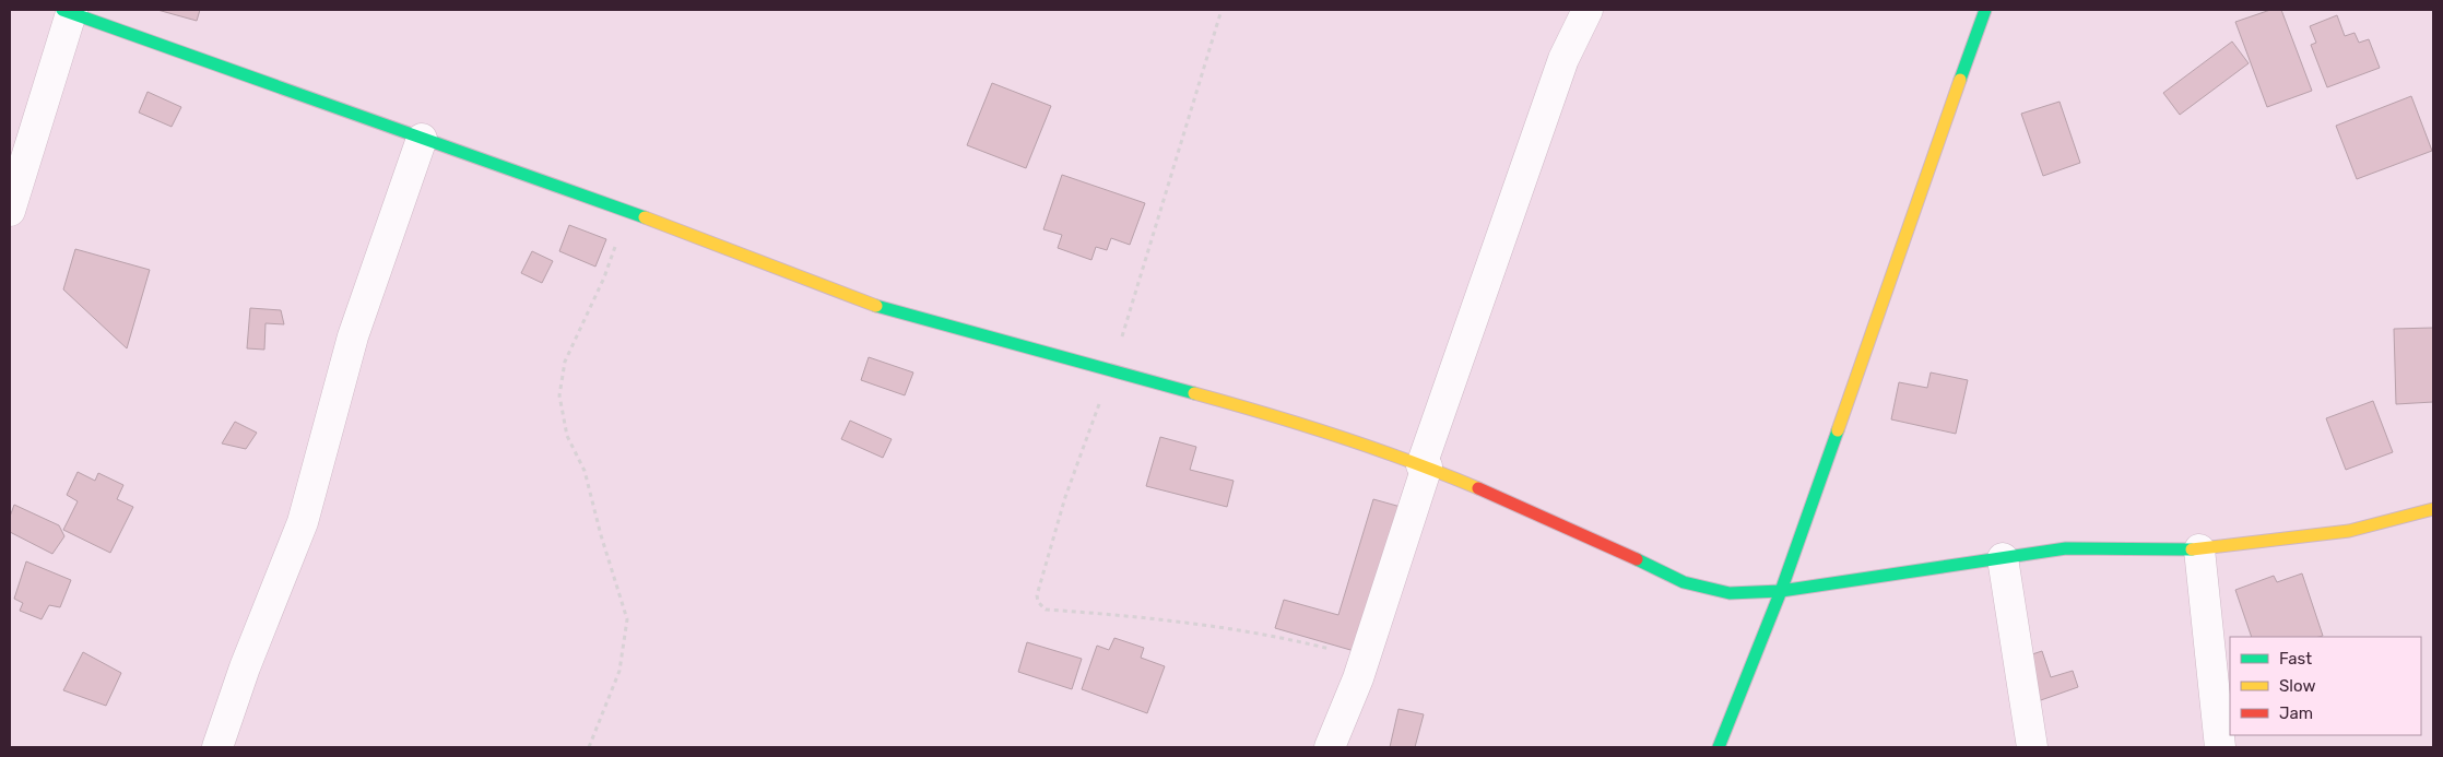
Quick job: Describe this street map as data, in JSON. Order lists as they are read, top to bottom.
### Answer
{
  "legend": ["Fast", "Slow", "Jam"]
}
